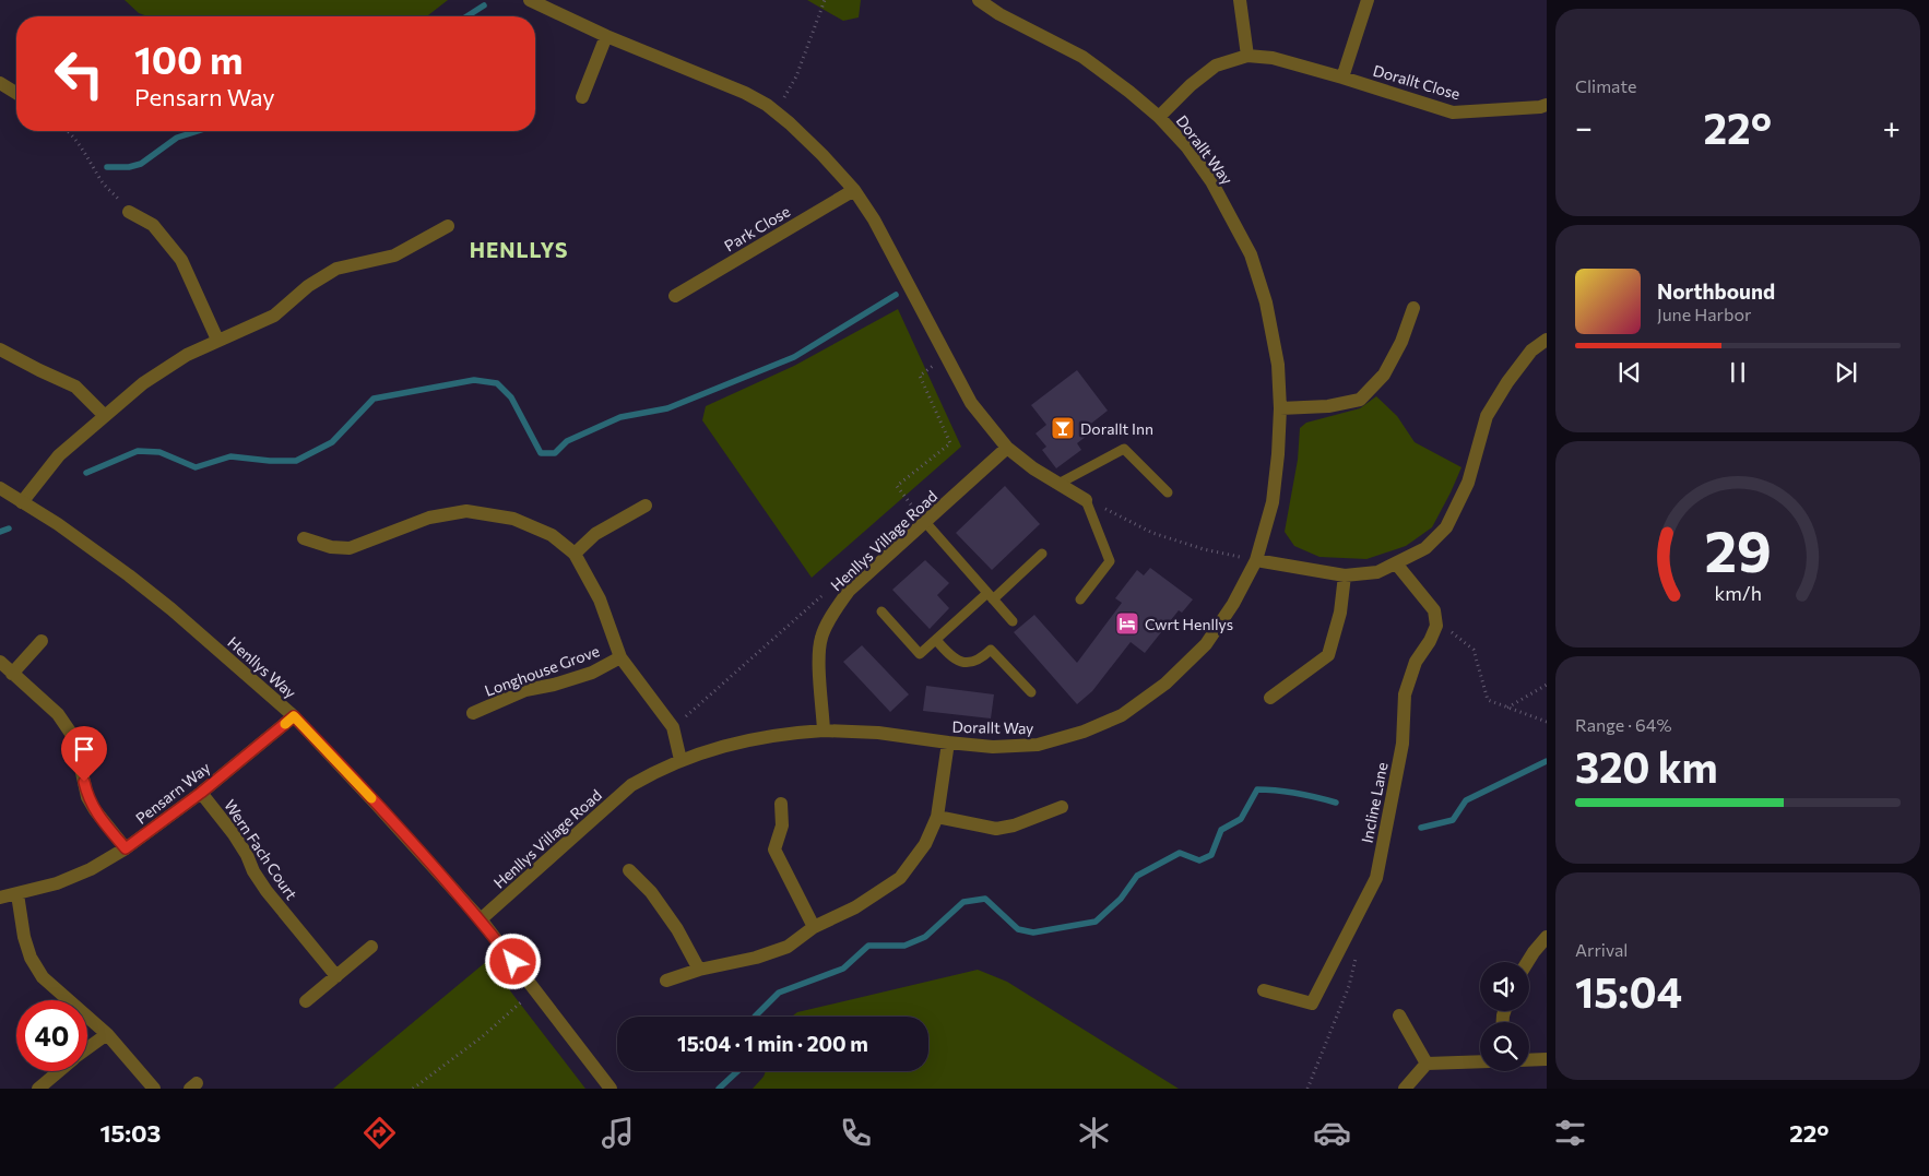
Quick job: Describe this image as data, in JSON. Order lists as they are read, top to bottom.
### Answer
{
  "streets": {
    "street": [
      "Dorallt Close",
      "Dorallt Way",
      "Park Close",
      "Henllys Village Road",
      "Henllys Way",
      "Longhouse Grove",
      "Pensarn Way",
      "Incline Lane",
      "Wern Fach Court"
    ]
  },
  "crossings": [
    ["Dorallt Close", "Dorallt Way"],
    ["Dorallt Way", "Henllys Village Road"],
    ["Henllys Village Road", "Henllys Way"],
    ["Henllys Village Road", "Longhouse Grove"],
    ["Henllys Way", "Pensarn Way"],
    ["Pensarn Way", "Wern Fach Court"]
  ],
  "districts": ["HENLLYS"],
  "places": {
    "bar": ["Dorallt Inn"],
    "hotel": ["Cwrt Henllys"]
  },
  "page": {
    "tile": [
      "Climate",
      ["Range · 64%", "320 km"],
      ["Arrival", "15:04"]
    ],
    "turn": ["100 m", "Pensarn Way"],
    "heat": ["−", "22°", "+"],
    "song": ["Northbound", "June Harbor"],
    "limit": "40",
    "trip": "15:04 · 1 min · 200 m",
    "tabs": ["15:03", "22°"],
    "gauge": ["29", "km/h"]
  }
}
